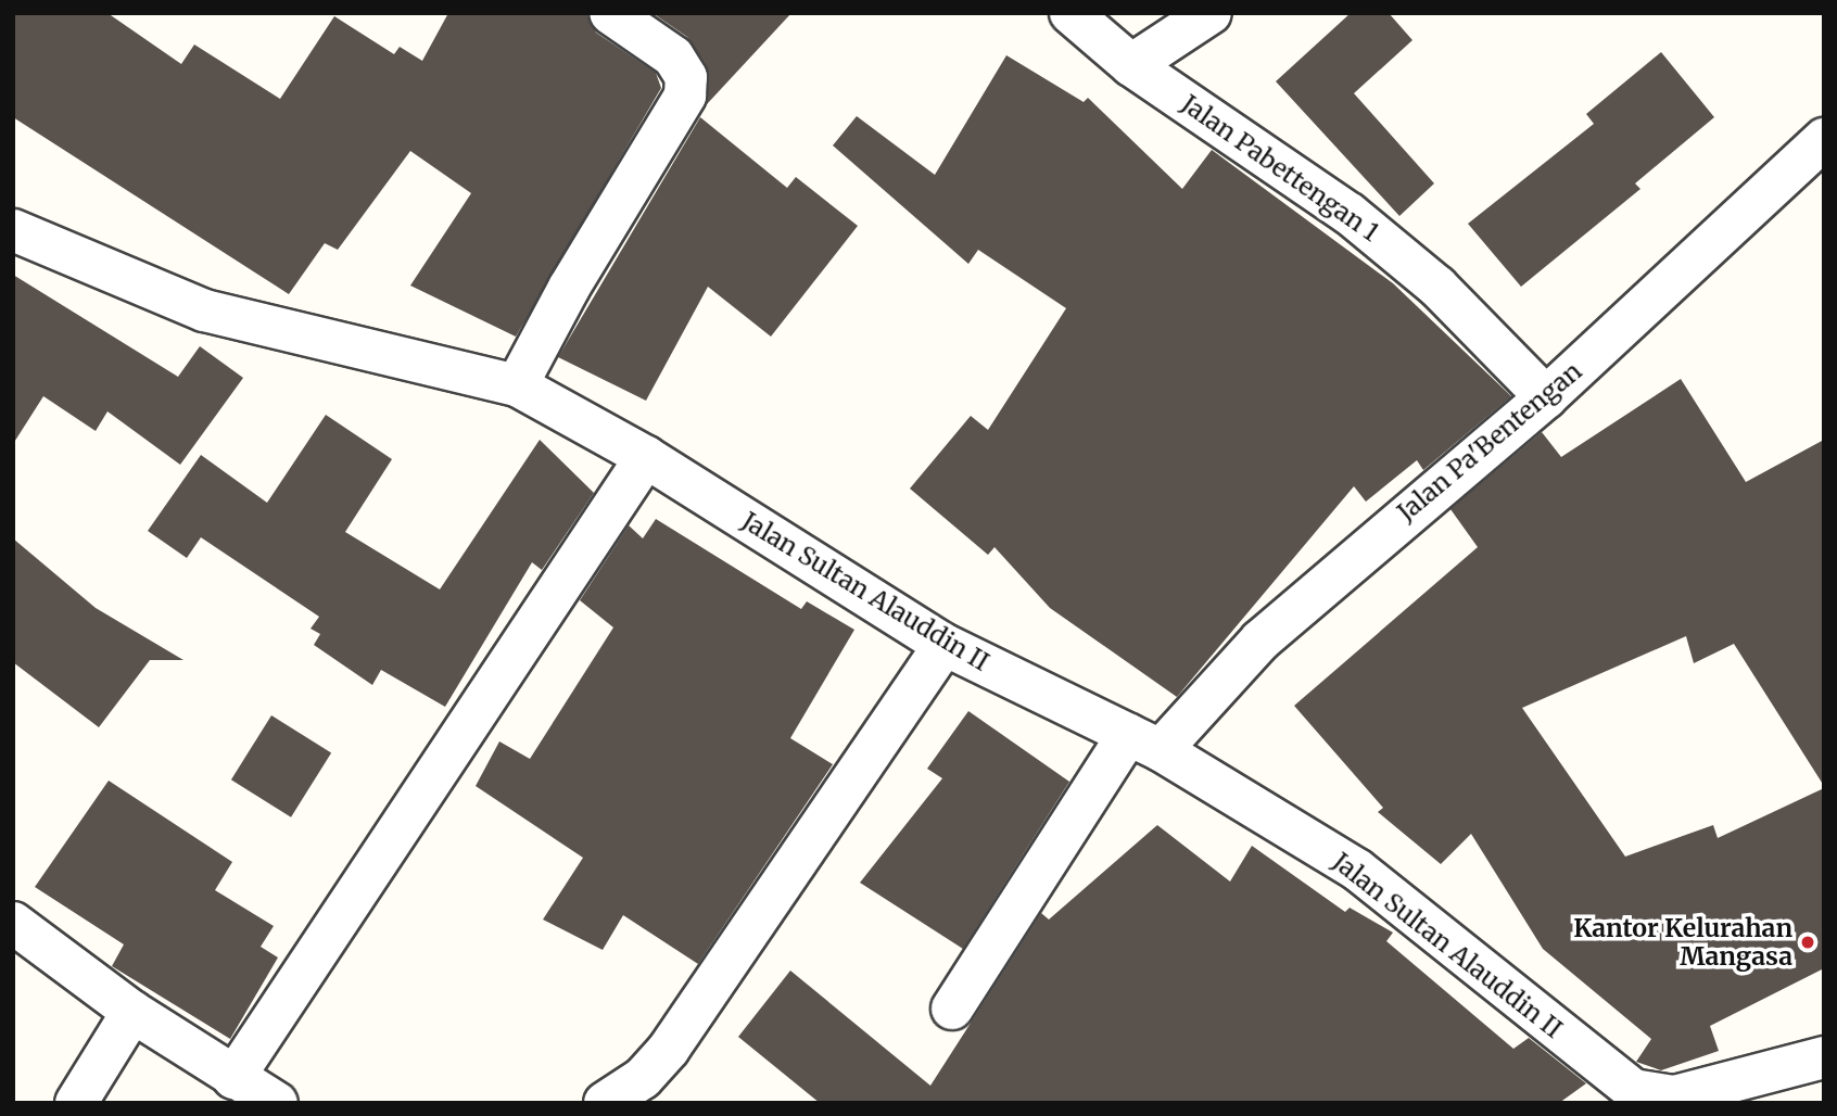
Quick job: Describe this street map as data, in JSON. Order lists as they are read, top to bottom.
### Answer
{
  "streets": {
    "street": ["Jalan Pabettengan 1", "Jalan Pa'Bentengan", "Jalan Sultan Alauddin II"]
  },
  "crossings": [
    ["Jalan Pabettengan 1", "Jalan Pa'Bentengan"],
    ["Jalan Pa'Bentengan", "Jalan Sultan Alauddin II"]
  ],
  "places": ["Kantor Kelurahan Mangasa"]
}
